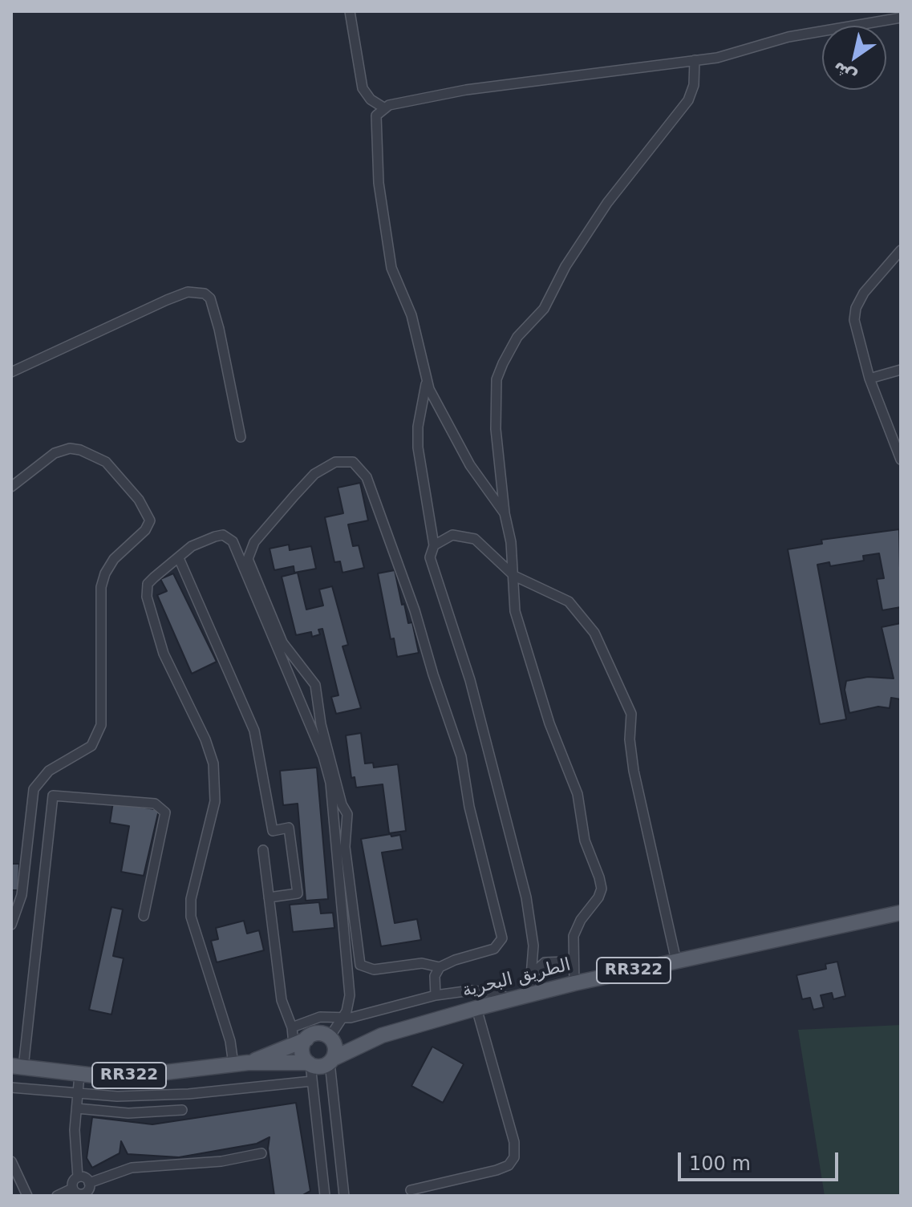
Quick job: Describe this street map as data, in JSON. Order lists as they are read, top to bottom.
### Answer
{
  "streets": {
    "main road": ["RR322", "الطريق البحرية"]
  },
  "crossings": [
    ["RR322", "الطريق البحرية"]
  ],
  "scale_bar": "100 m",
  "north": "bottom left"
}
